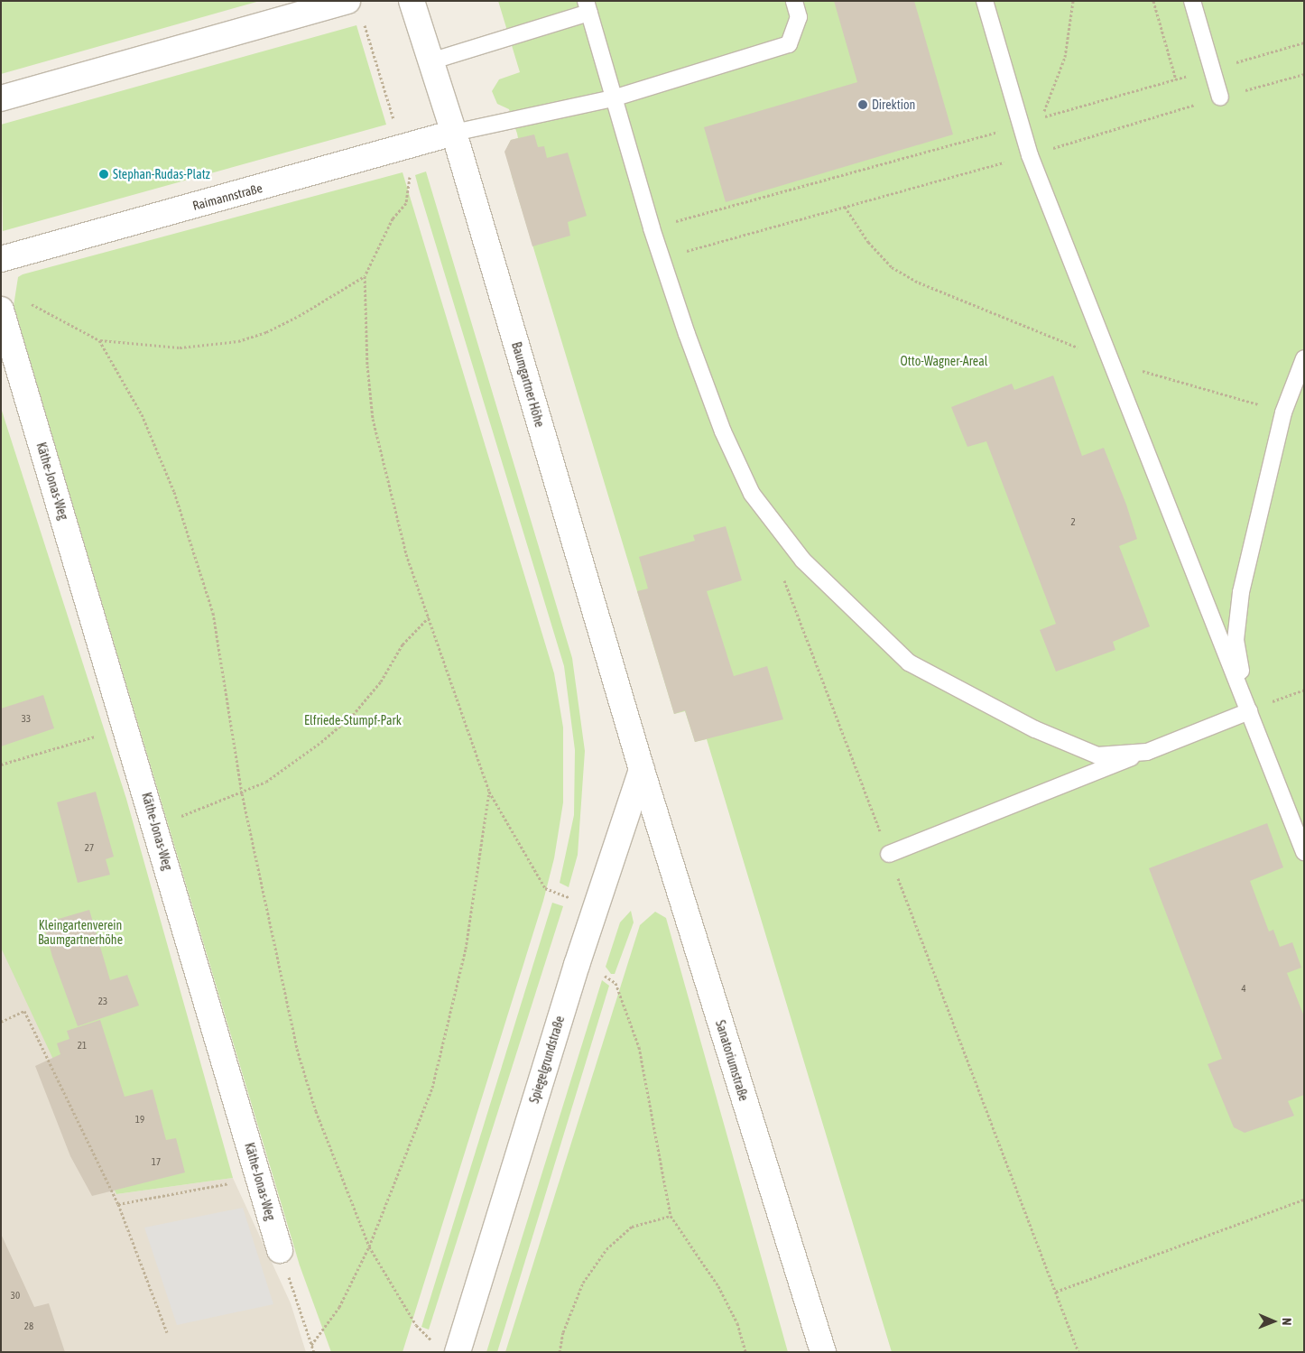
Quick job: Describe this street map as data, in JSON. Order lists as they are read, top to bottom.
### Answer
{
  "streets": {
    "street": [
      "Raimannstraße",
      "Baumgartner Höhe",
      "Käthe-Jonas-Weg",
      "Spiegelgrundstraße",
      "Sanatoriumstraße"
    ]
  },
  "crossings": [
    ["Raimannstraße", "Baumgartner Höhe"],
    ["Baumgartner Höhe", "Spiegelgrundstraße"],
    ["Baumgartner Höhe", "Sanatoriumstraße"],
    ["Spiegelgrundstraße", "Sanatoriumstraße"]
  ],
  "parks": ["Otto-Wagner-Areal", "Elfriede-Stumpf-Park", "Kleingartenverein Baumgartnerhöhe"],
  "places": ["Direktion", "Stephan-Rudas-Platz"],
  "house_numbers": [
    "2",
    "33",
    "27",
    "4",
    "23",
    "21",
    "19",
    "17",
    "30",
    "28"
  ],
  "north": "right"
}
